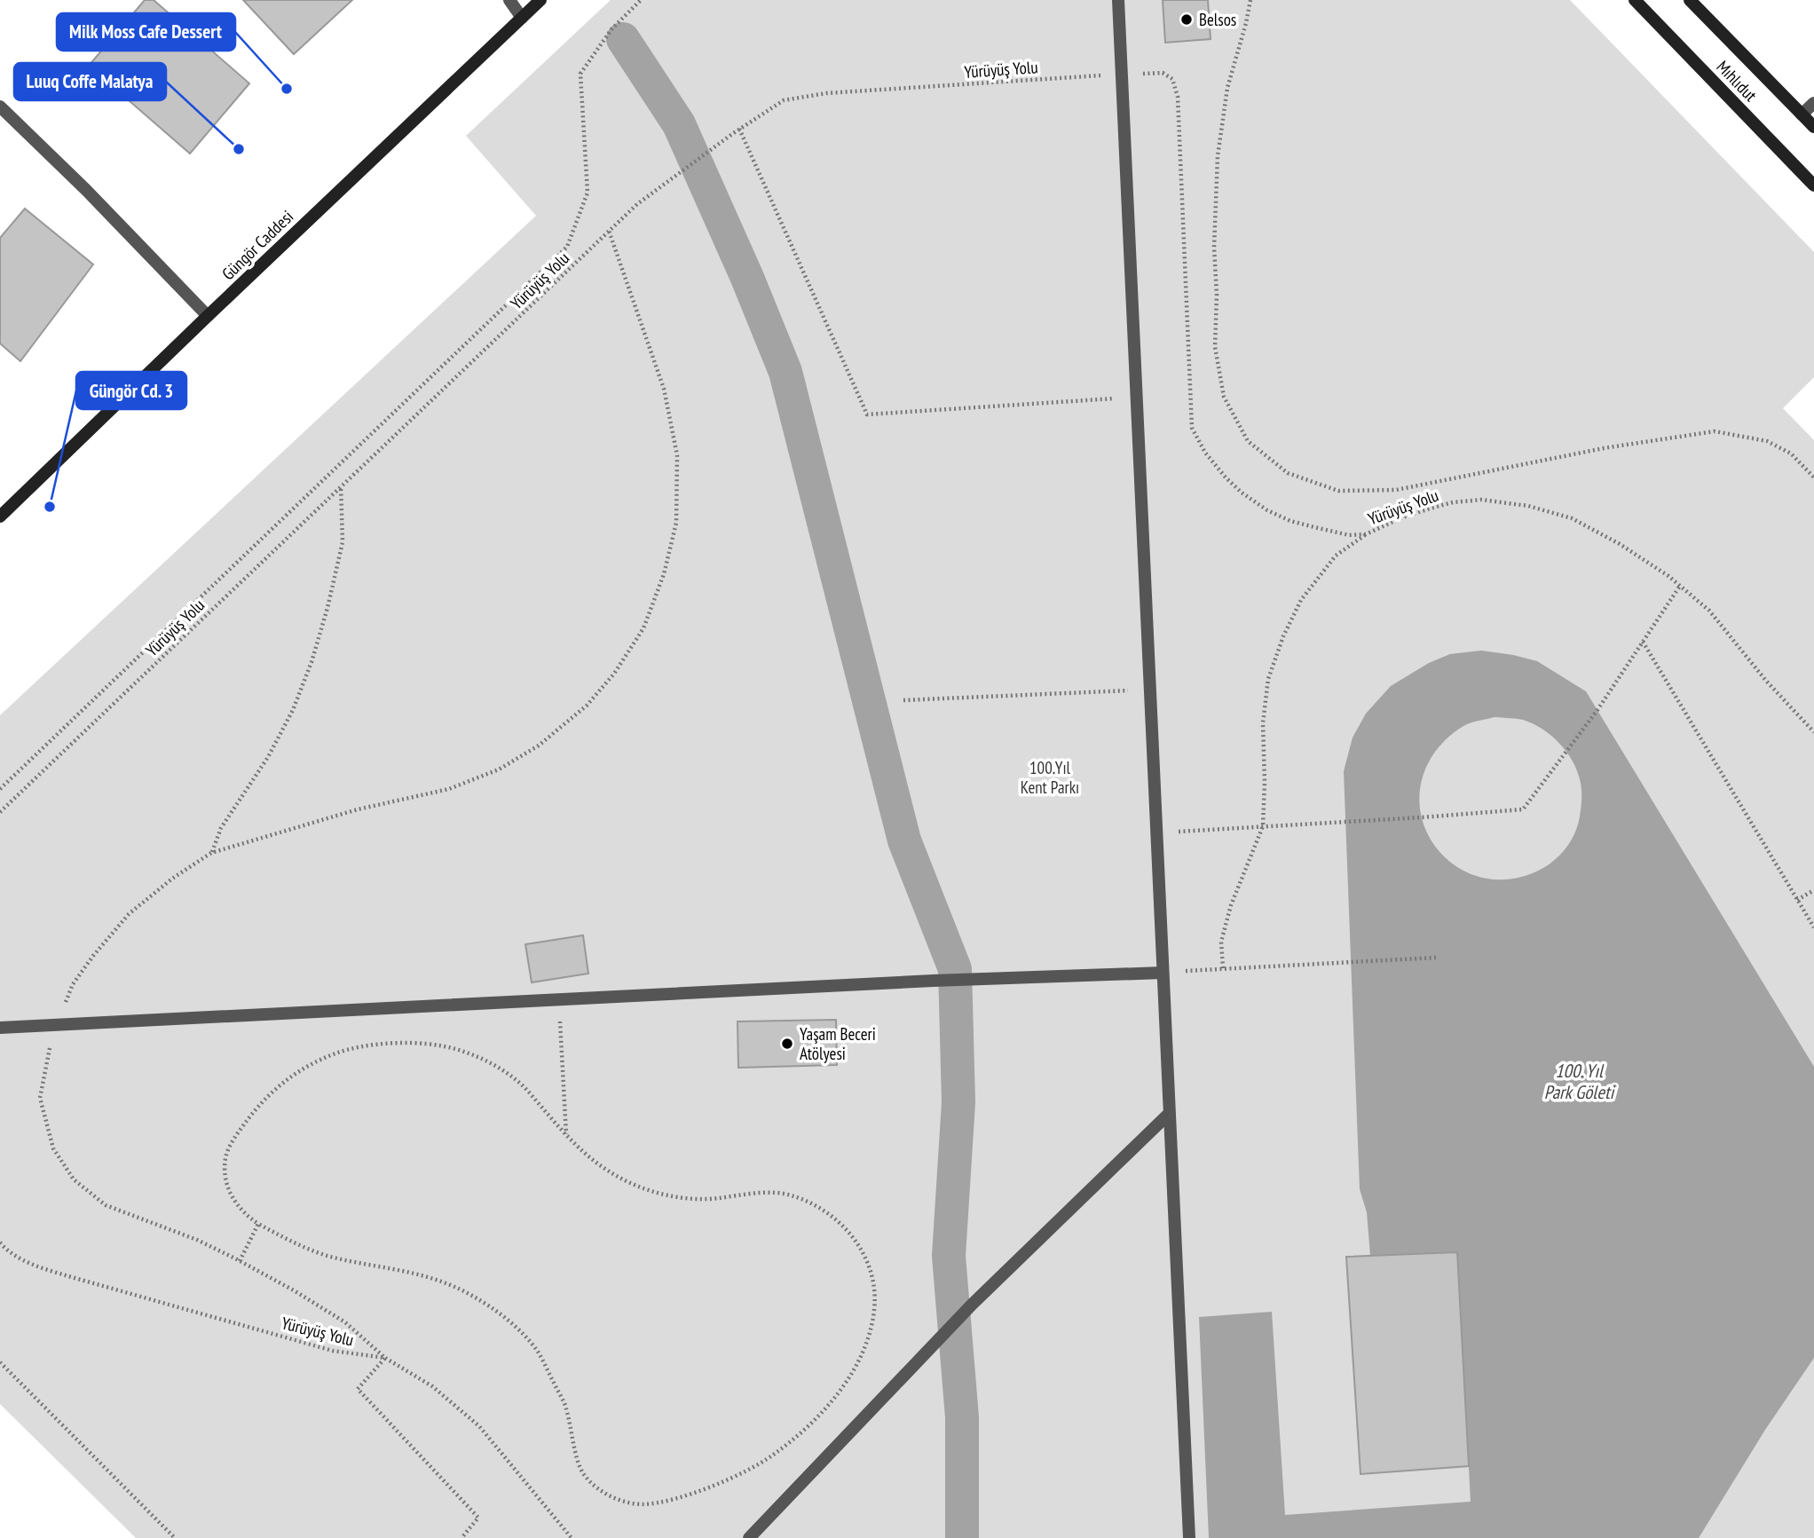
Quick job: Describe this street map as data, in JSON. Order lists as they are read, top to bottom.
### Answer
{
  "streets": {
    "main road": ["Mıhlıdut", "Güngör Caddesi"],
    "path": ["Yürüyüş Yolu"]
  },
  "water": ["100. Yıl Park Göleti"],
  "parks": ["100.Yıl Kent Parkı"],
  "places": [
    "Belsos",
    "Milk Moss Cafe Dessert",
    "Luuq Coffe Malatya",
    "Güngör Cd. 3",
    "Yaşam Beceri Atölyesi"
  ]
}
